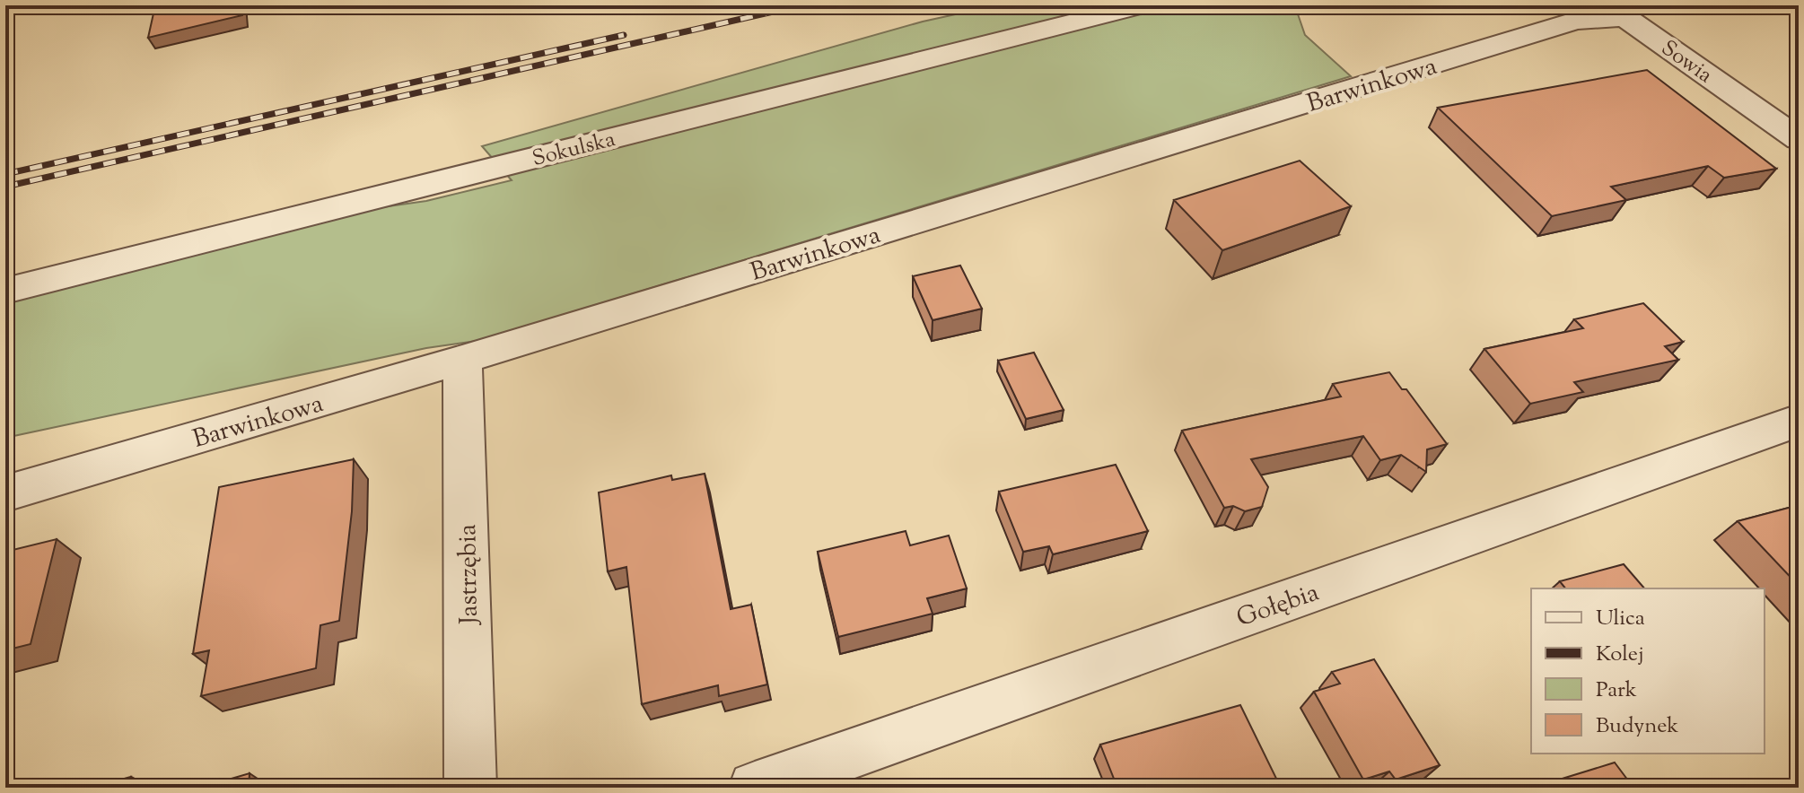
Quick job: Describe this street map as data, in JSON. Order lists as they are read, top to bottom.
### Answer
{
  "streets": {
    "street": [
      "Sowia",
      "Barwinkowa",
      "Sokulska",
      "Jastrzębia",
      "Gołębia"
    ]
  },
  "crossings": [
    ["Sowia", "Barwinkowa"],
    ["Barwinkowa", "Jastrzębia"]
  ],
  "legend": [
    "Ulica",
    "Kolej",
    "Park",
    "Budynek"
  ]
}
